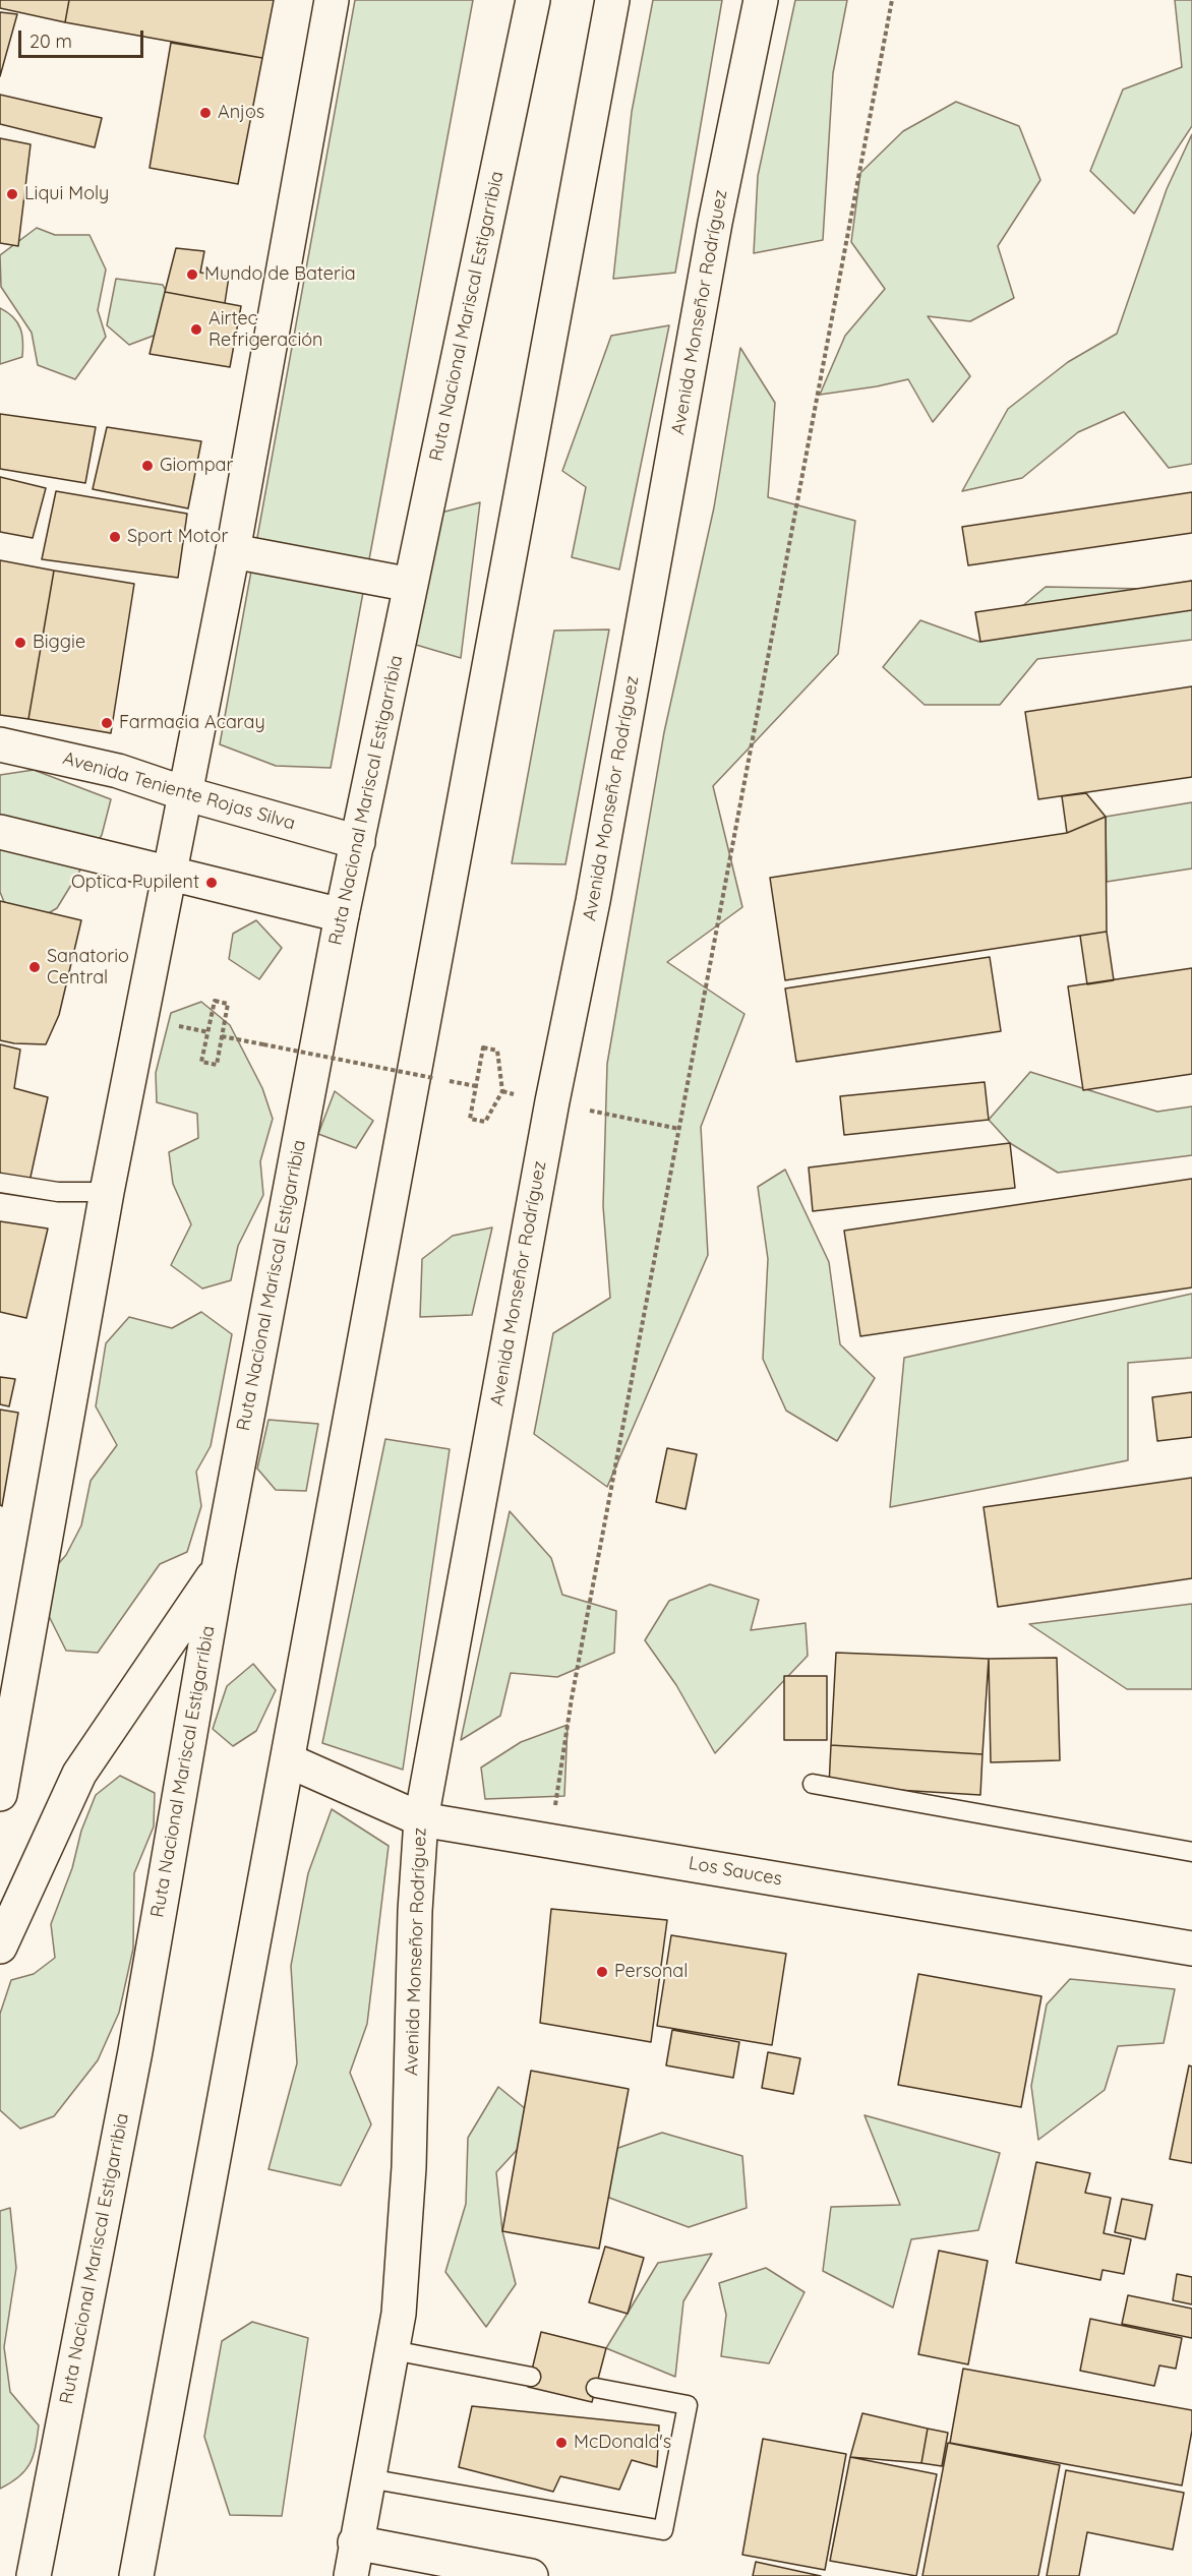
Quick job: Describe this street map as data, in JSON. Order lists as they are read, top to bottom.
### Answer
{
  "streets": {
    "main road": [
      "Avenida Monseñor Rodríguez",
      "Ruta Nacional Mariscal Estigarribia",
      "Avenida Teniente Rojas Silva",
      "Los Sauces"
    ]
  },
  "crossings": [
    ["Avenida Monseñor Rodríguez", "Los Sauces"],
    ["Ruta Nacional Mariscal Estigarribia", "Avenida Teniente Rojas Silva"]
  ],
  "places": [
    "Anjos",
    "Liqui Moly",
    "Mundo de Bateria",
    "Airtec Refrigeración",
    "Giompar",
    "Sport Motor",
    "Biggie",
    "Farmacia Acaray",
    "Optica Pupilent",
    "Sanatorio Central",
    "Personal",
    "McDonald's"
  ],
  "scale_bar": "20 m"
}
